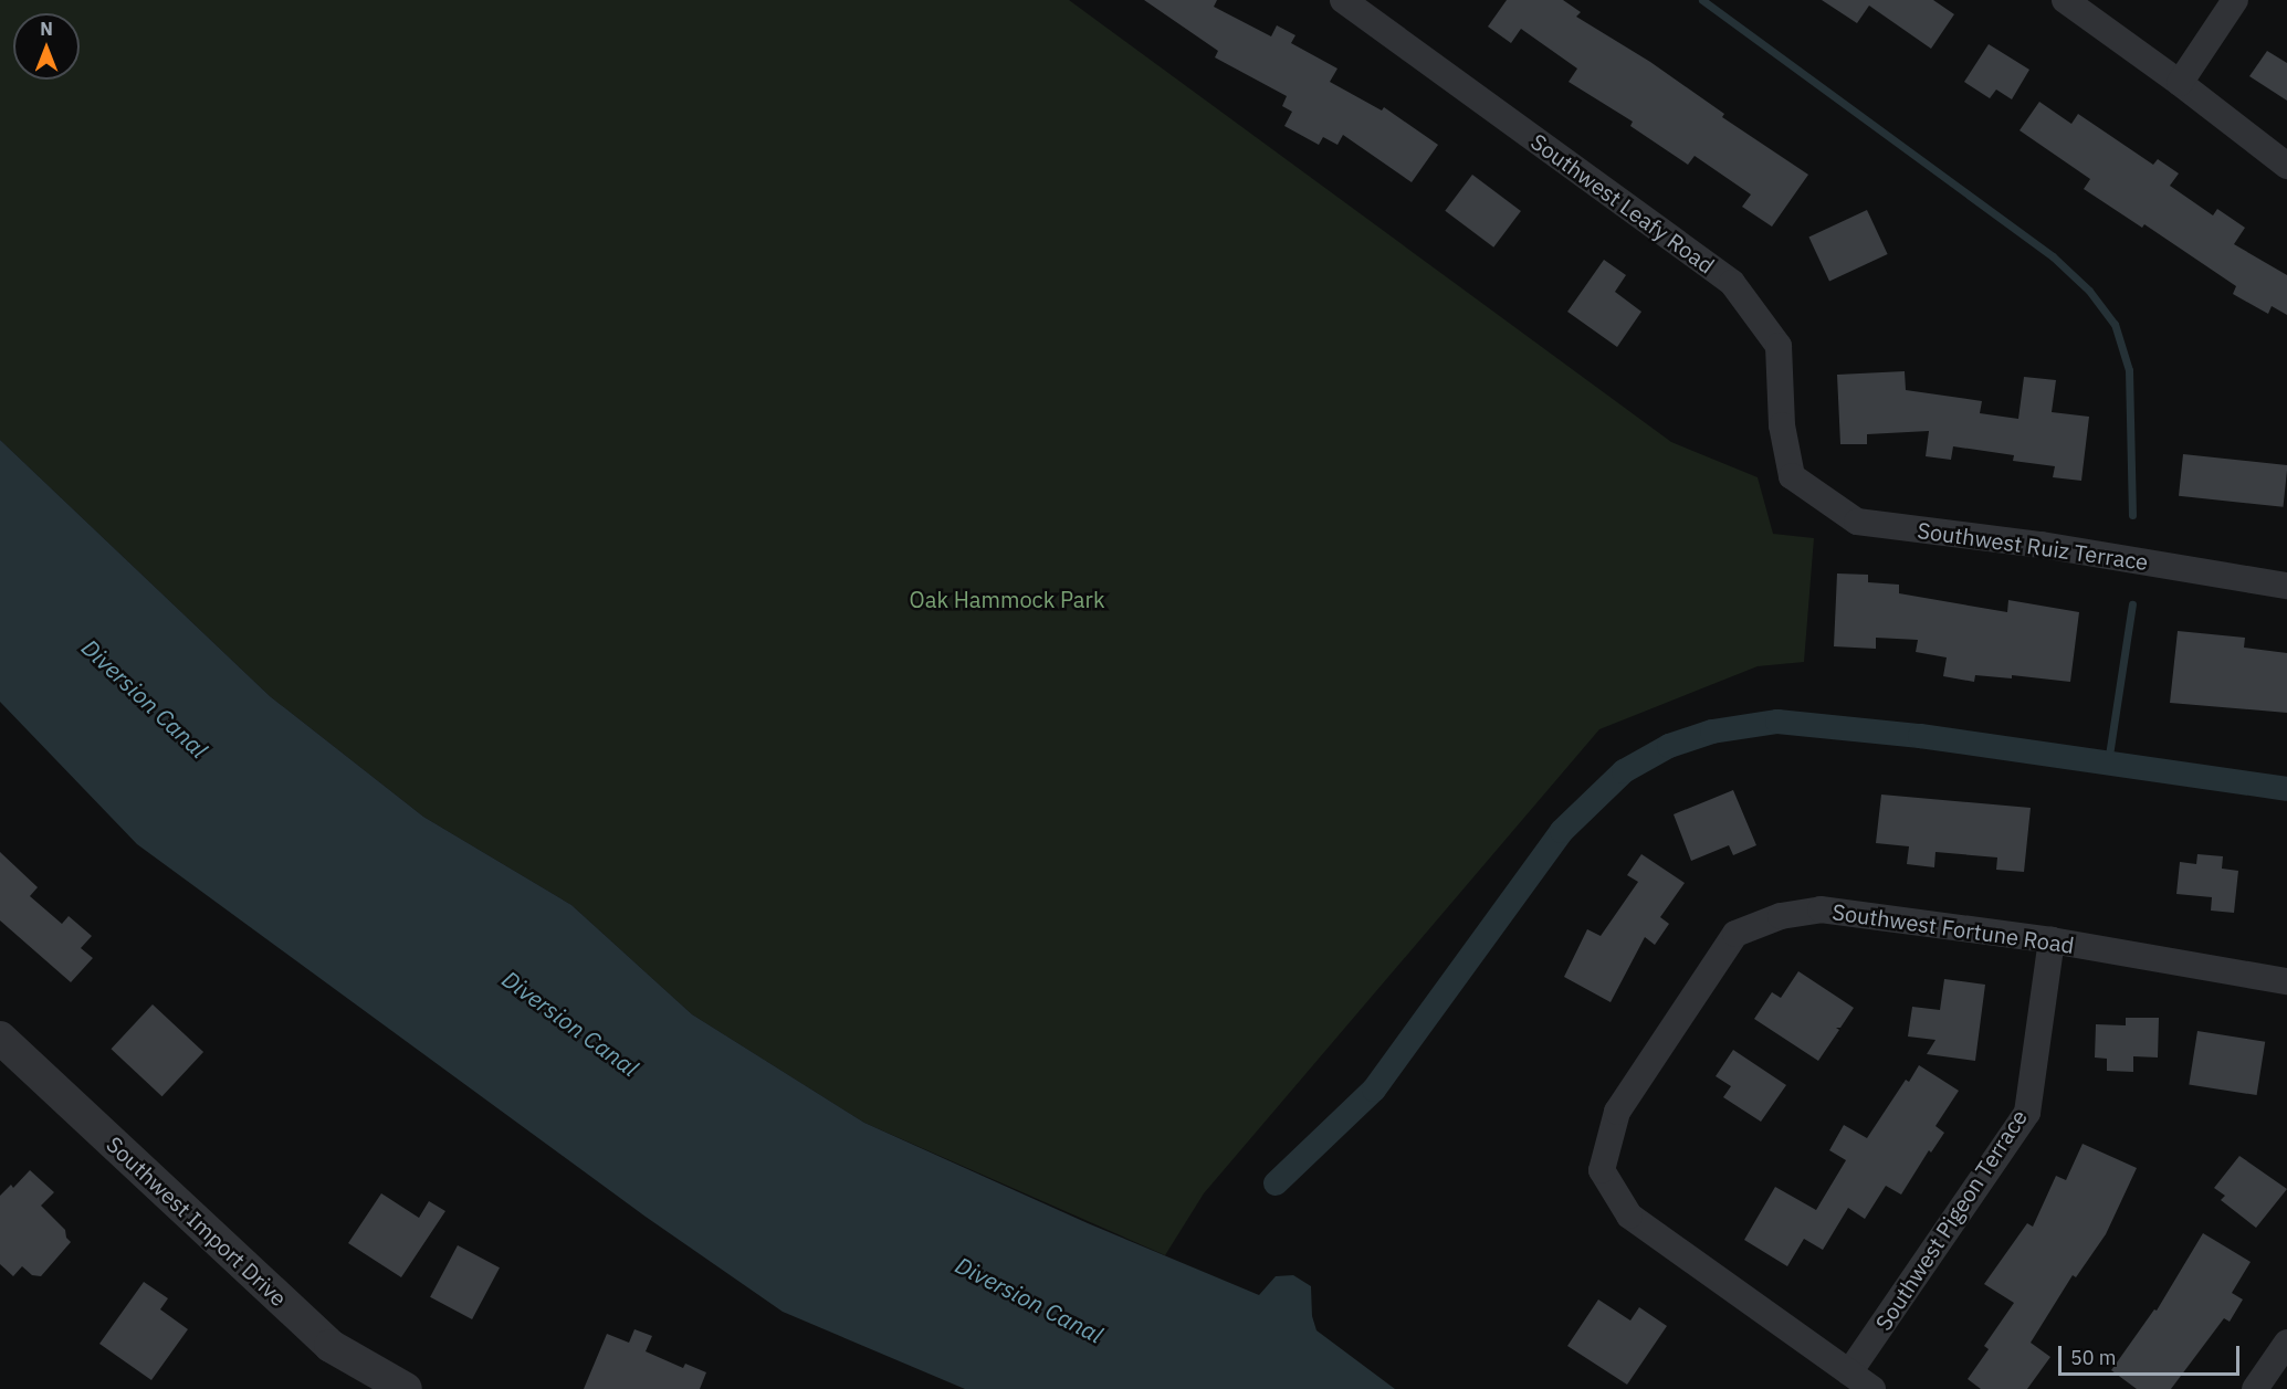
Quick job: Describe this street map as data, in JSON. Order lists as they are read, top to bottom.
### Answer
{
  "streets": {
    "street": [
      "Southwest Leafy Road",
      "Southwest Ruiz Terrace",
      "Southwest Fortune Road",
      "Southwest Pigeon Terrace",
      "Southwest Import Drive"
    ]
  },
  "crossings": [
    ["Southwest Leafy Road", "Southwest Ruiz Terrace"],
    ["Southwest Fortune Road", "Southwest Pigeon Terrace"]
  ],
  "water": ["Diversion Canal"],
  "parks": ["Oak Hammock Park"],
  "scale_bar": "50 m",
  "north": "top"
}
